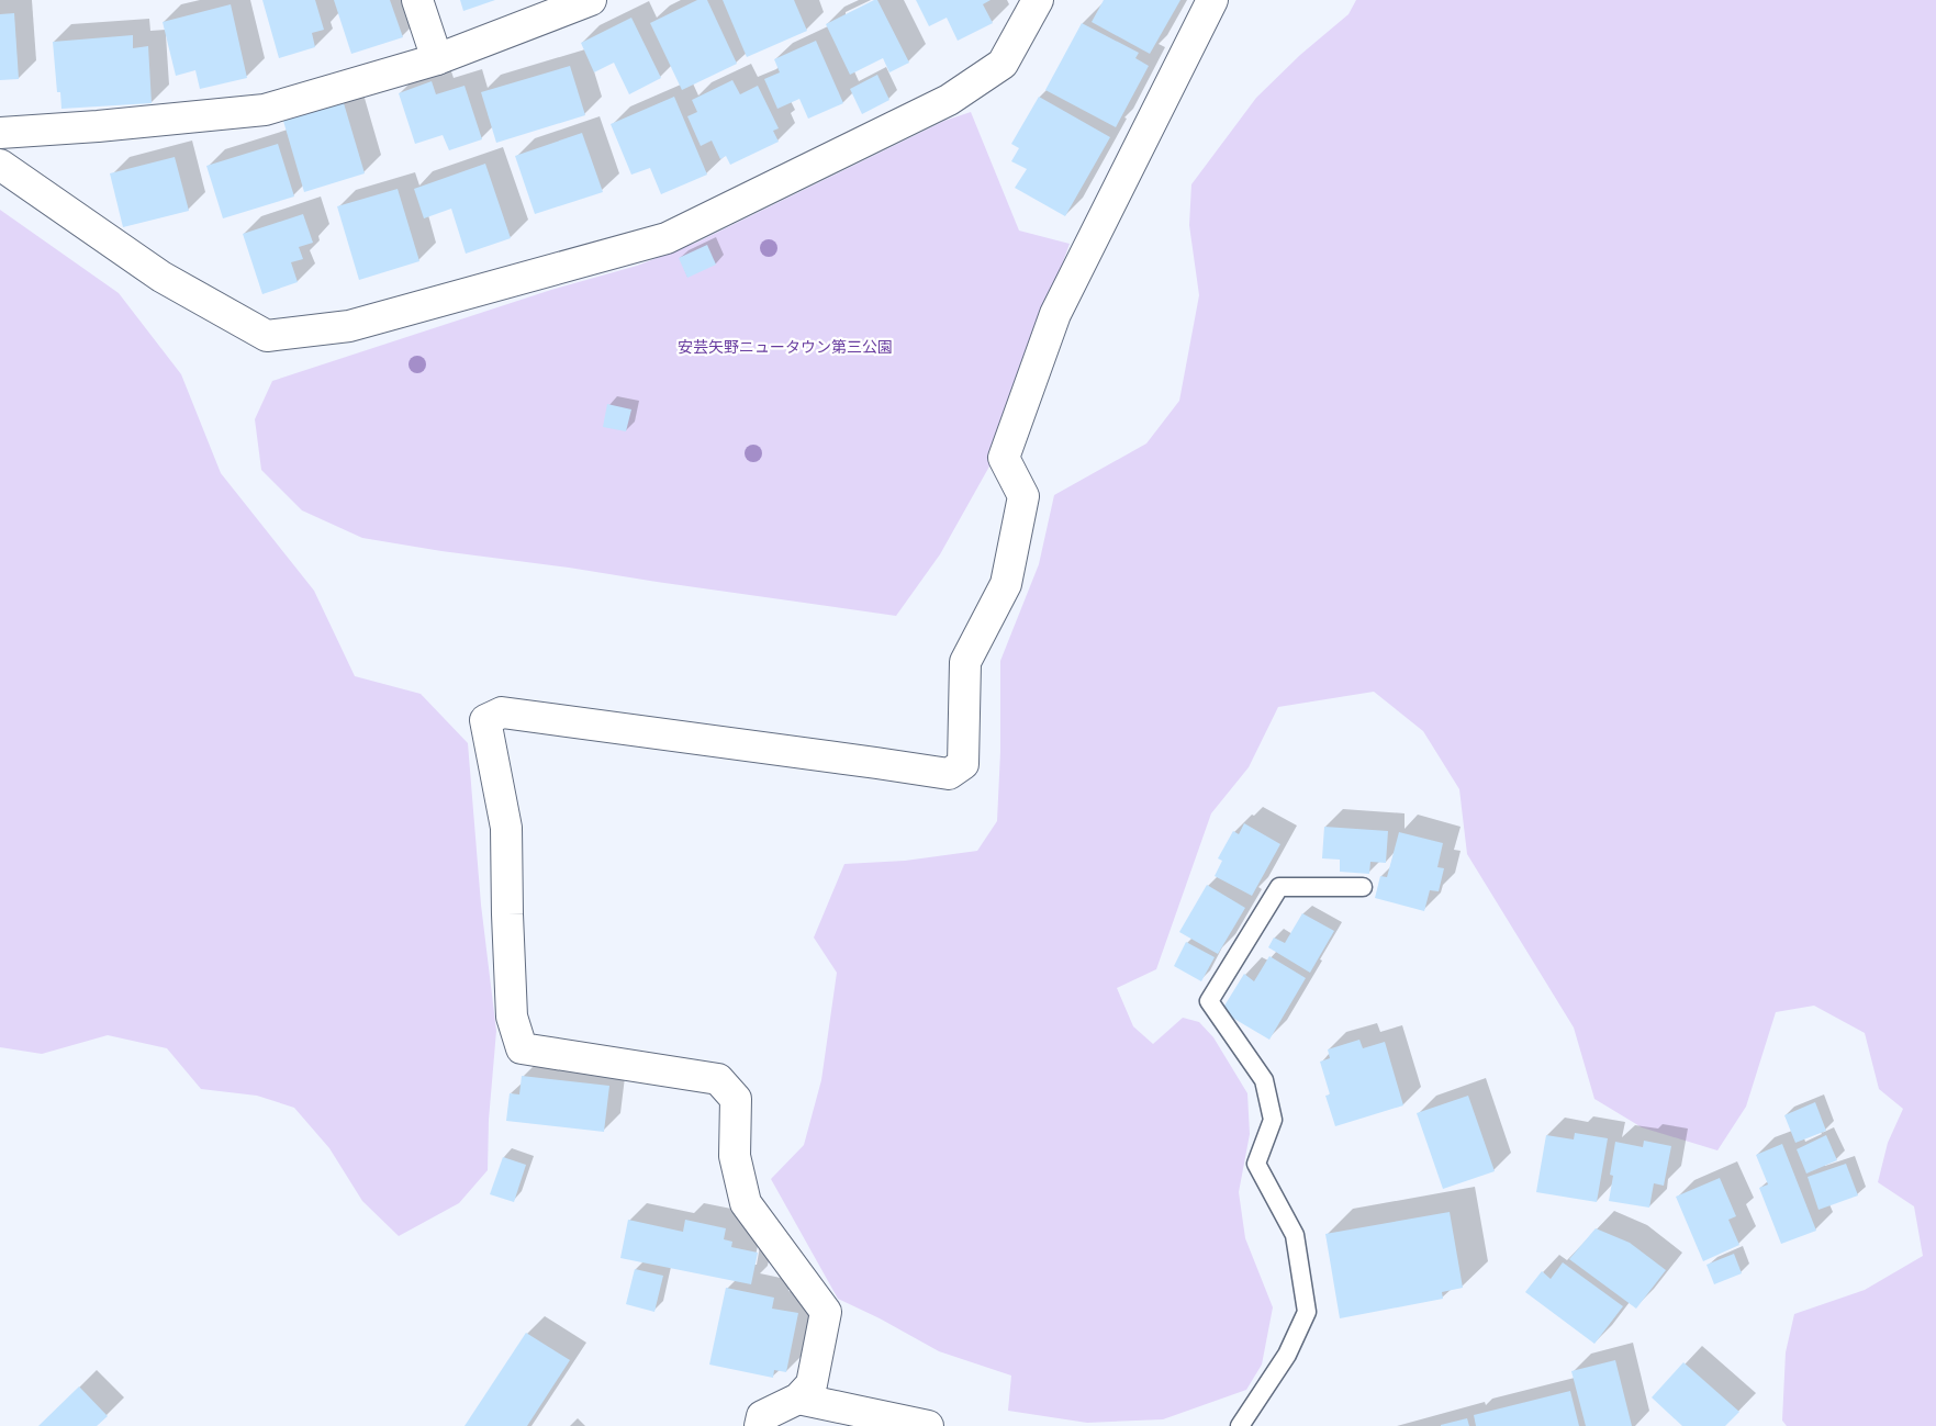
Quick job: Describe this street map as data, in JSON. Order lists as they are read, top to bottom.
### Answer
{
  "parks": ["安芸矢野ニュータウン第三公園"]
}
